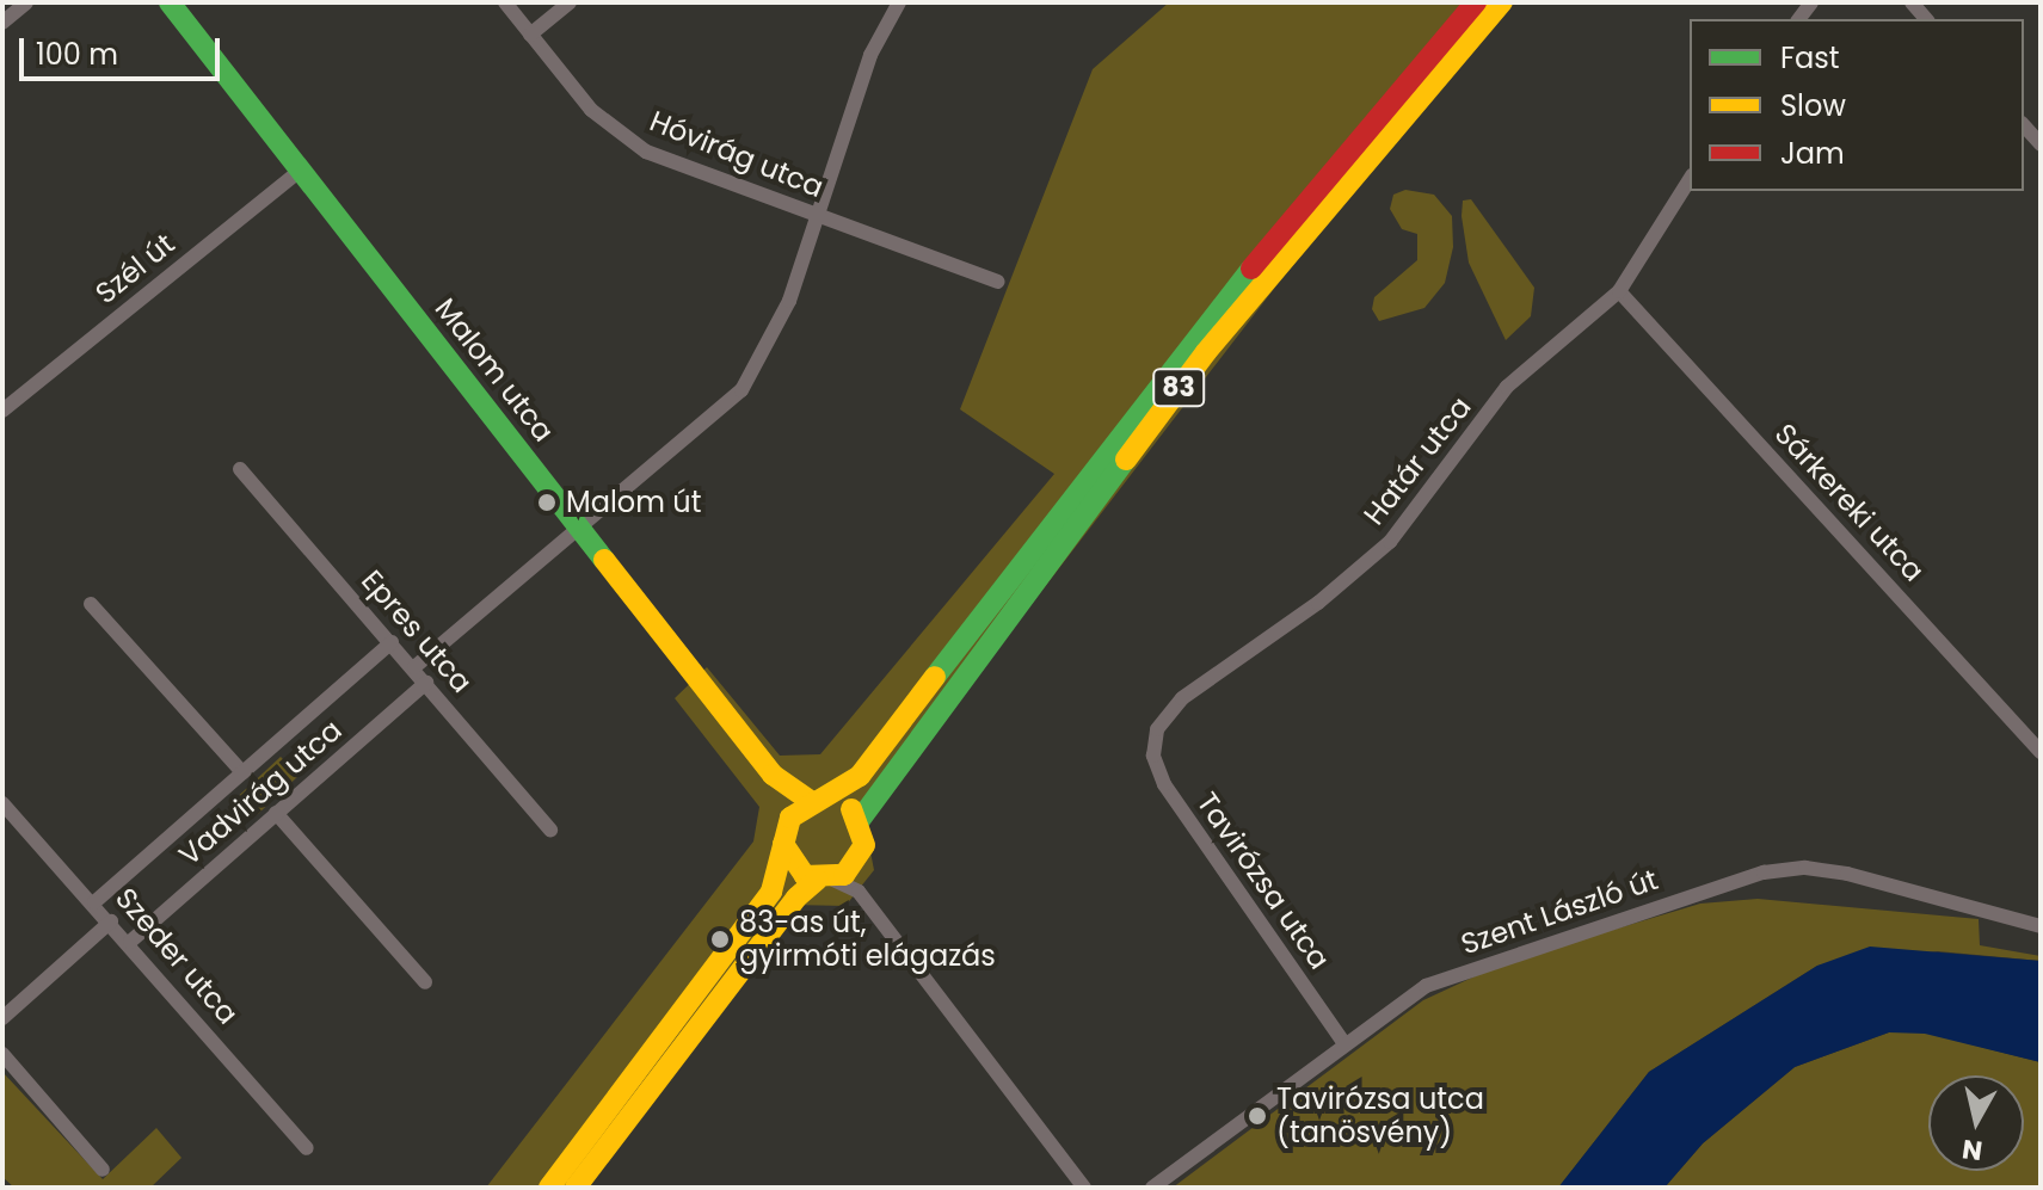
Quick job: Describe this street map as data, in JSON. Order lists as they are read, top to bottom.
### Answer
{
  "streets": {
    "main road": ["Malom utca", "83"],
    "street": [
      "Hóvirág utca",
      "Szél út",
      "Határ utca",
      "Sárkereki utca",
      "Epres utca",
      "Vadvirág utca",
      "Tavirózsa utca",
      "Szent László út",
      "Szeder utca"
    ]
  },
  "crossings": [
    ["Szél út", "Malom utca"],
    ["Határ utca", "Sárkereki utca"],
    ["Határ utca", "Tavirózsa utca"],
    ["Epres utca", "Vadvirág utca"],
    ["Vadvirág utca", "Szeder utca"],
    ["Tavirózsa utca", "Szent László út"]
  ],
  "places": ["Malom út", "83-as út, gyirmóti elágazás", "Tavirózsa utca (tanösvény)"],
  "legend": ["Fast", "Slow", "Jam"],
  "scale_bar": "100 m",
  "north": "bottom"
}
